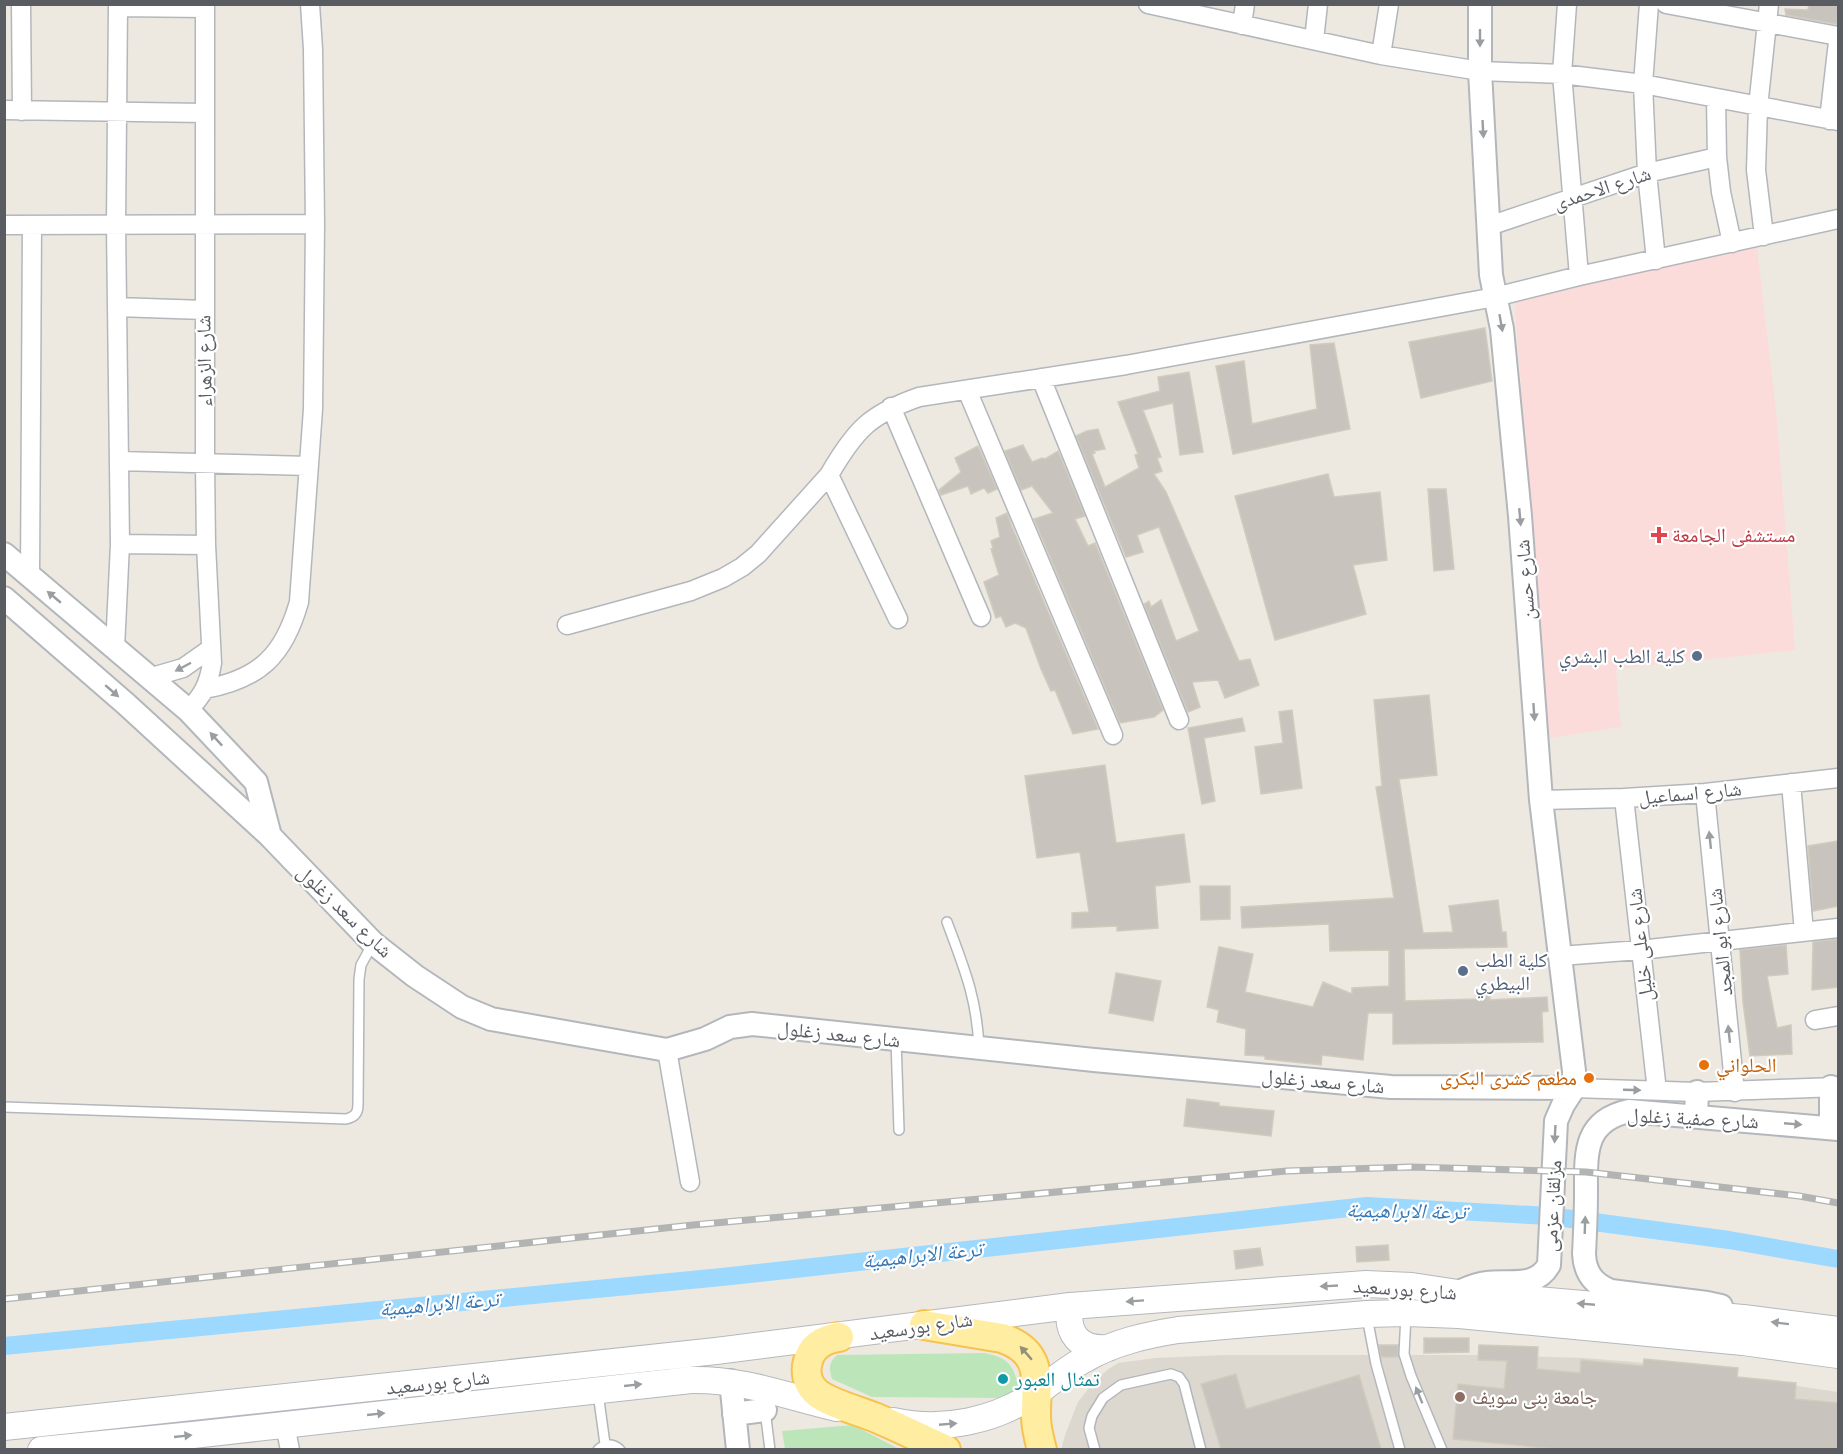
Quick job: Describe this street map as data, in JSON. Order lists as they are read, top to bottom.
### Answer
{
  "streets": {
    "main road": ["شارع بورسعيد"],
    "street": [
      "شارع الاحمدى",
      "شارع الزهراء",
      "شارع حسن",
      "شارع اسماعيل",
      "شارع سعد زغلول",
      "شارع ابو المجد",
      "شارع على خليل",
      "شارع صفية زغلول",
      "مزلقان عزمى"
    ]
  },
  "crossings": [
    ["شارع الاحمدى", "شارع حسن"],
    ["شارع حسن", "شارع اسماعيل"],
    ["شارع حسن", "شارع سعد زغلول"],
    ["شارع حسن", "مزلقان عزمى"],
    ["شارع اسماعيل", "شارع ابو المجد"],
    ["شارع اسماعيل", "شارع على خليل"],
    ["شارع سعد زغلول", "شارع ابو المجد"],
    ["شارع سعد زغلول", "شارع على خليل"],
    ["شارع سعد زغلول", "مزلقان عزمى"],
    ["شارع صفية زغلول", "مزلقان عزمى"],
    ["مزلقان عزمى", "شارع بورسعيد"]
  ],
  "water": ["ترعة الابراهيمية"],
  "places": {
    "health": ["مستشفى الجامعة"],
    "other": [
      "كلية الطب البشري",
      "كلية الطب البيطري",
      "الحلواني",
      "مطعم كشرى البكرى",
      "تمثال العبور",
      "جامعة بنى سويف"
    ]
  }
}
